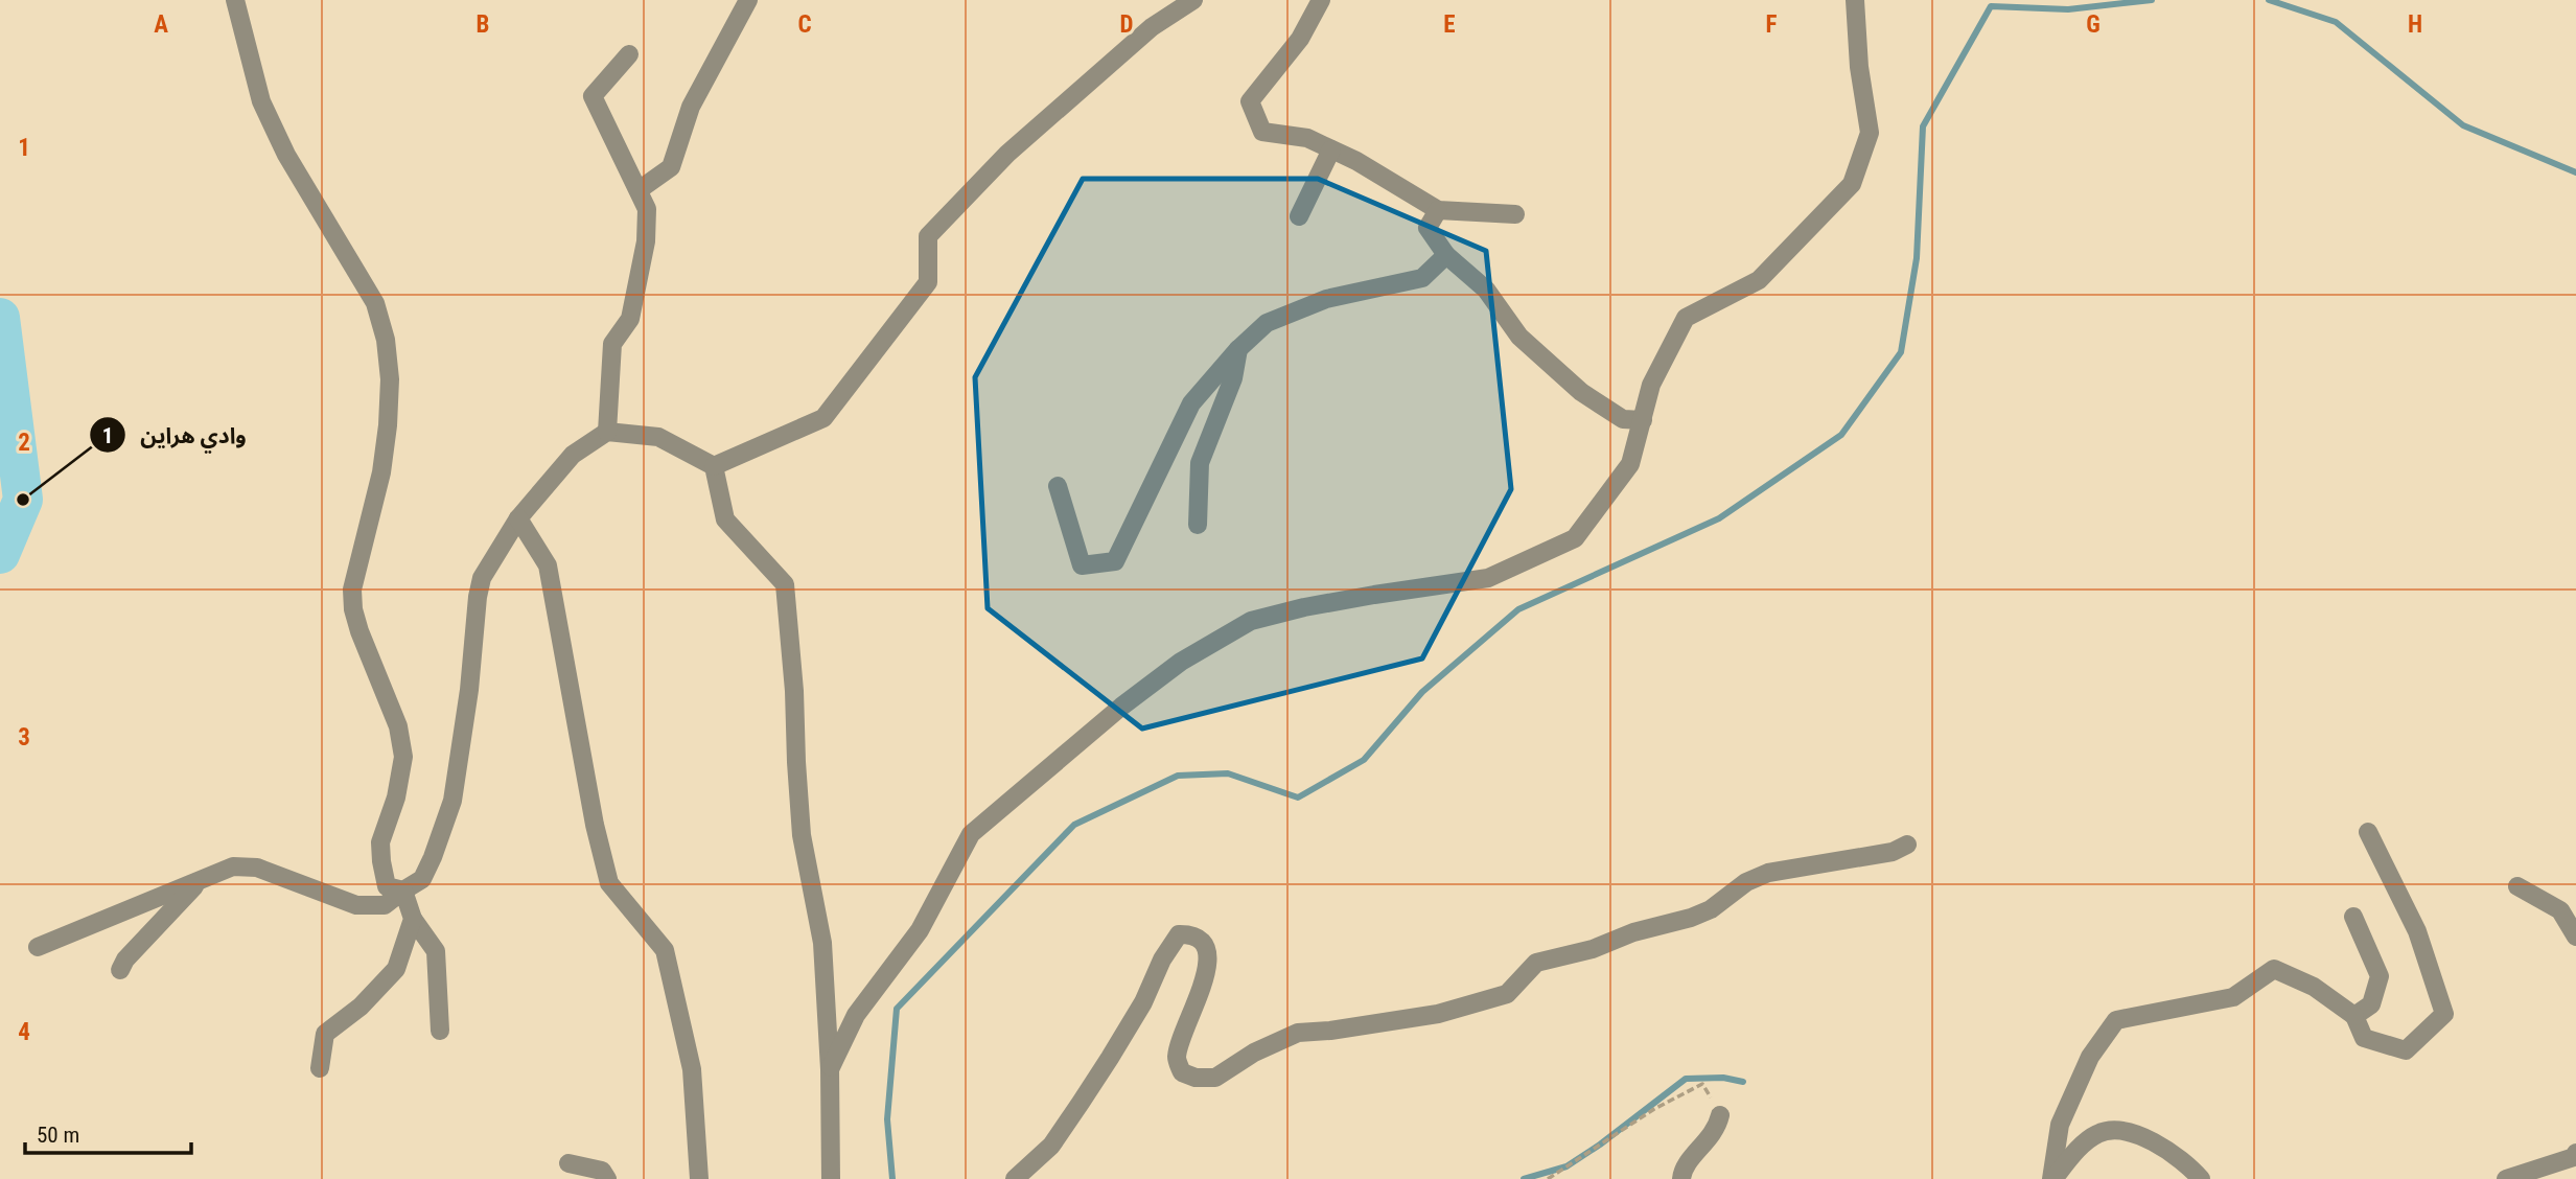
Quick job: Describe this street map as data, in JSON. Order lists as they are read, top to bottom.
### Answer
{
  "places": ["وادي هراين"],
  "scale_bar": "50 m",
  "grid": {
    "columns": [
      "A",
      "B",
      "C",
      "D",
      "E",
      "F",
      "G",
      "H"
    ],
    "rows": [
      "1",
      "2",
      "3",
      "4"
    ]
  }
}
